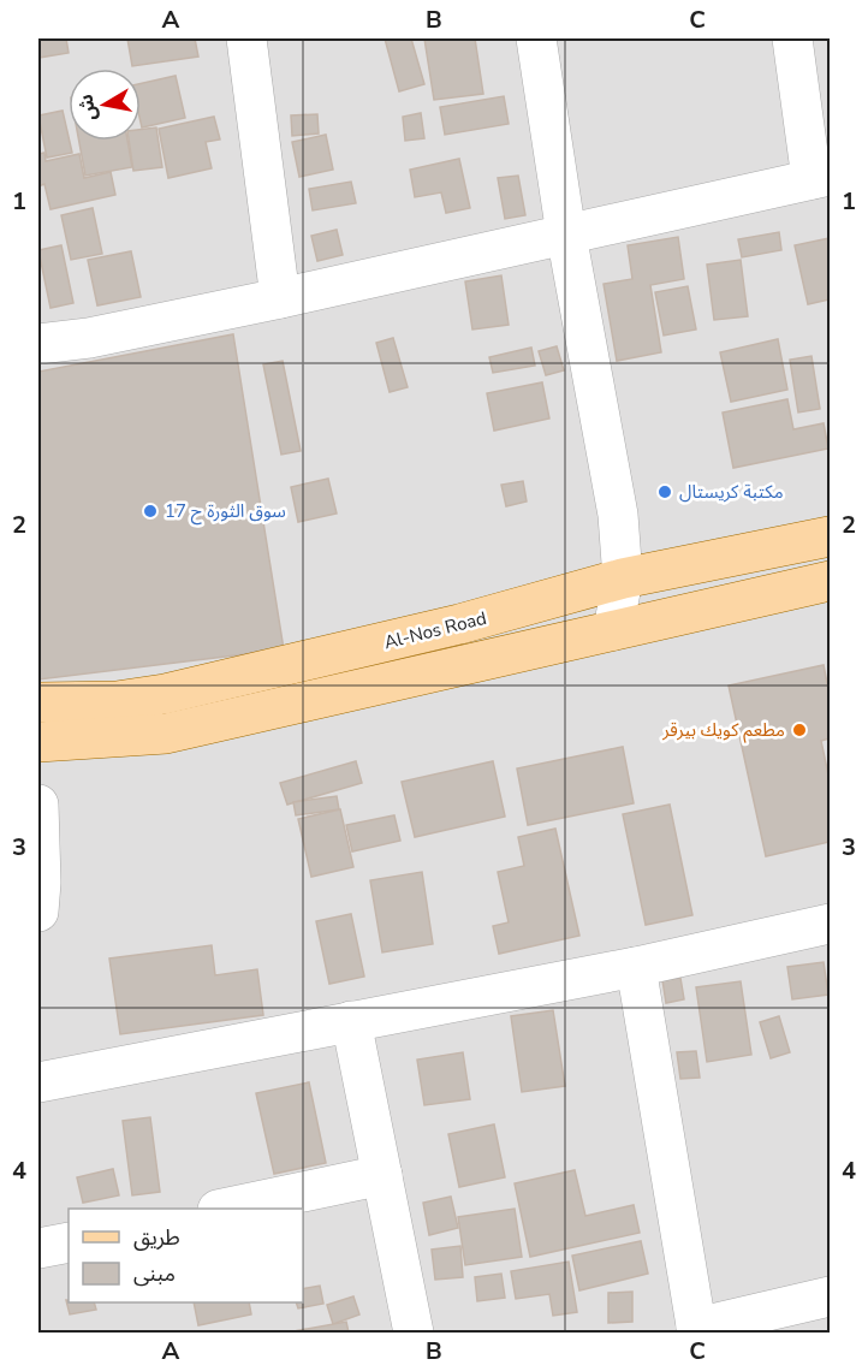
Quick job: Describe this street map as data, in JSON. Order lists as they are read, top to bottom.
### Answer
{
  "streets": {
    "main road": ["Al-Nos Road"]
  },
  "places": ["مكتبة كريستال", "سوق الثورة ح 17", "مطعم كويك بيرقر"],
  "legend": ["طريق", "مبنى"],
  "north": "left",
  "grid": {
    "columns": ["A", "B", "C"],
    "rows": [
      "1",
      "2",
      "3",
      "4"
    ]
  }
}
